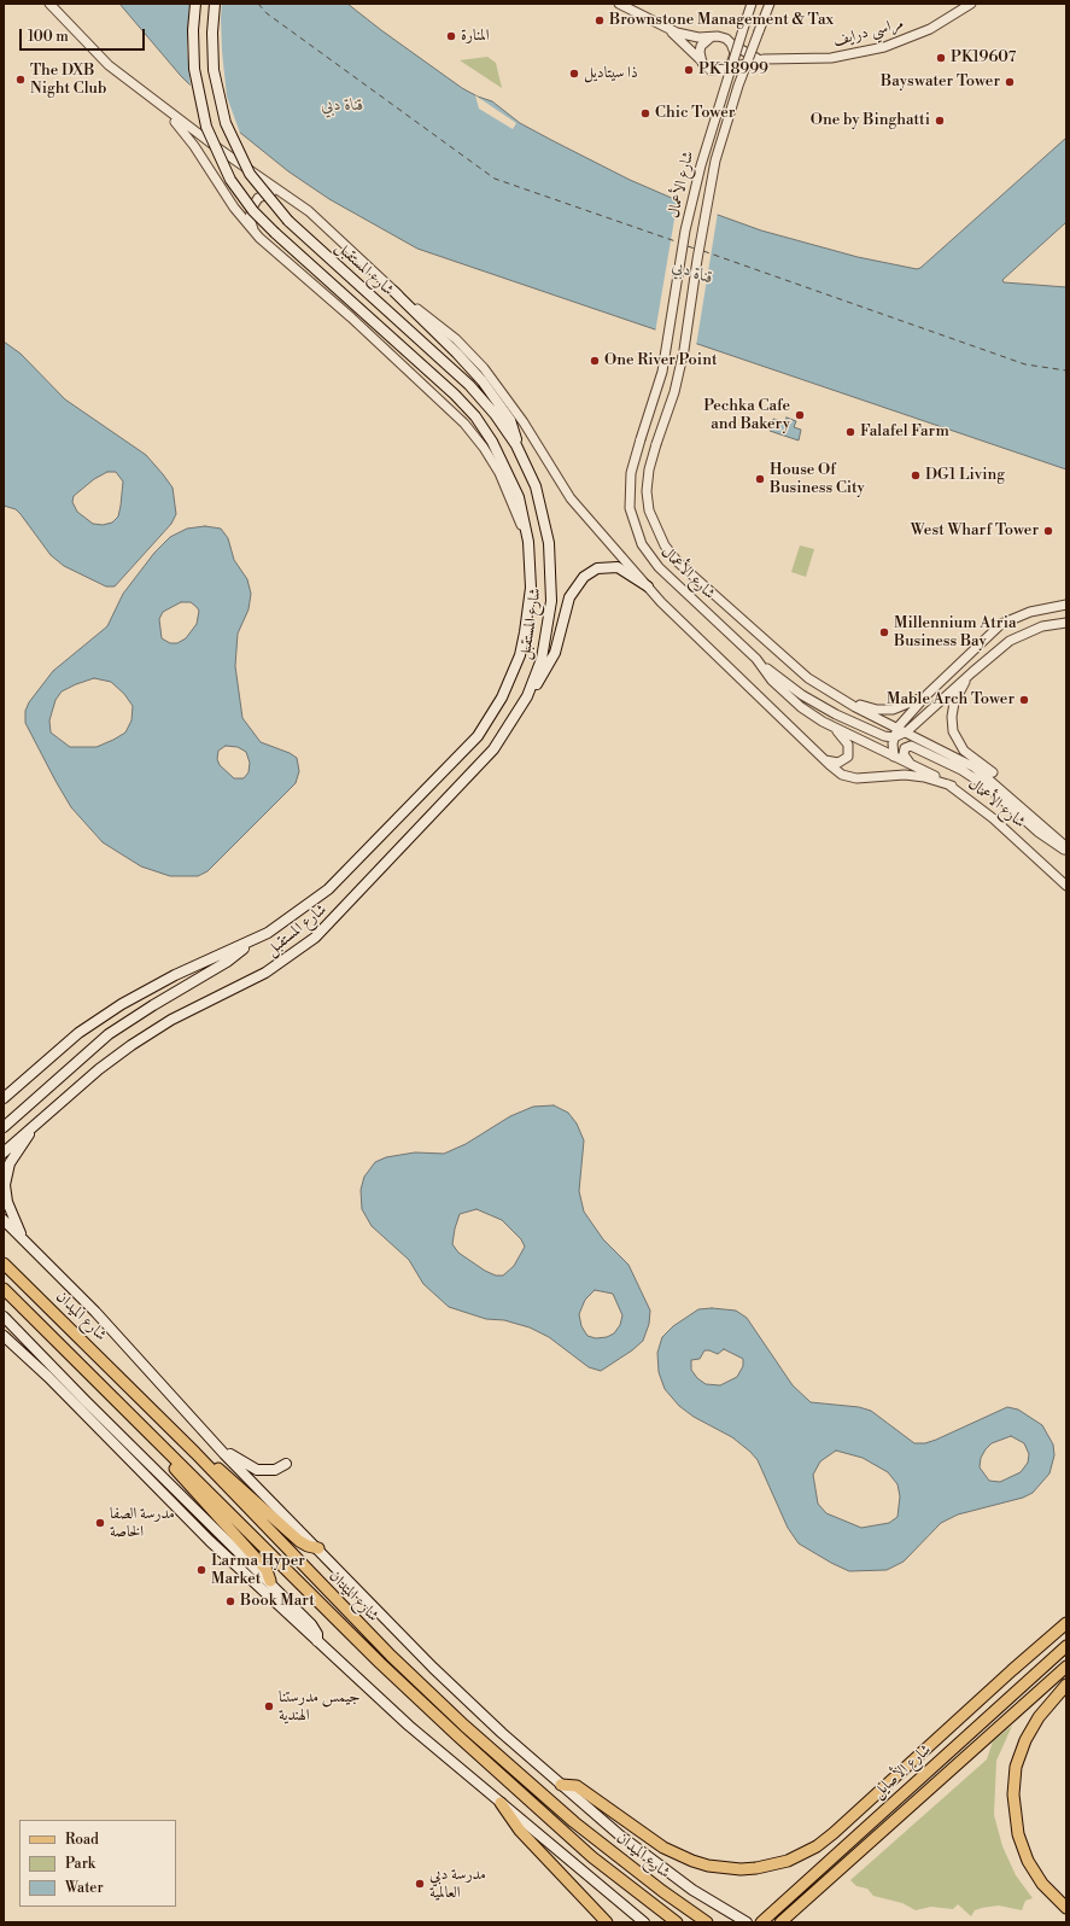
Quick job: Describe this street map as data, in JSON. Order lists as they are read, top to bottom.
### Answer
{
  "streets": {
    "main road": ["شارع المستقبل", "شارع الميدان", "شارع الأصايل"],
    "street": ["مراسي درايف", "شارع الأعمال"]
  },
  "water": ["قناة دبي"],
  "places": [
    "Brownstone Management & Tax",
    "المنارة",
    "PK19607",
    "PK 18999",
    "ذا سيتاديل",
    "The DXB Night Club",
    "Bayswater Tower",
    "Chic Tower",
    "One by Binghatti",
    "One River Point",
    "Pechka Cafe and Bakery",
    "Falafel Farm",
    "DG1 Living",
    "House Of Business City",
    "West Wharf Tower",
    "Millennium Atria Business Bay",
    "Mable Arch Tower",
    "مدرسة الصفا الخاصة",
    "Larma Hyper Market",
    "Book Mart",
    "جيمس مدرستنا الهندية",
    "مدرسة دبي العالمية"
  ],
  "legend": ["Road", "Park", "Water"],
  "scale_bar": "100 m"
}
